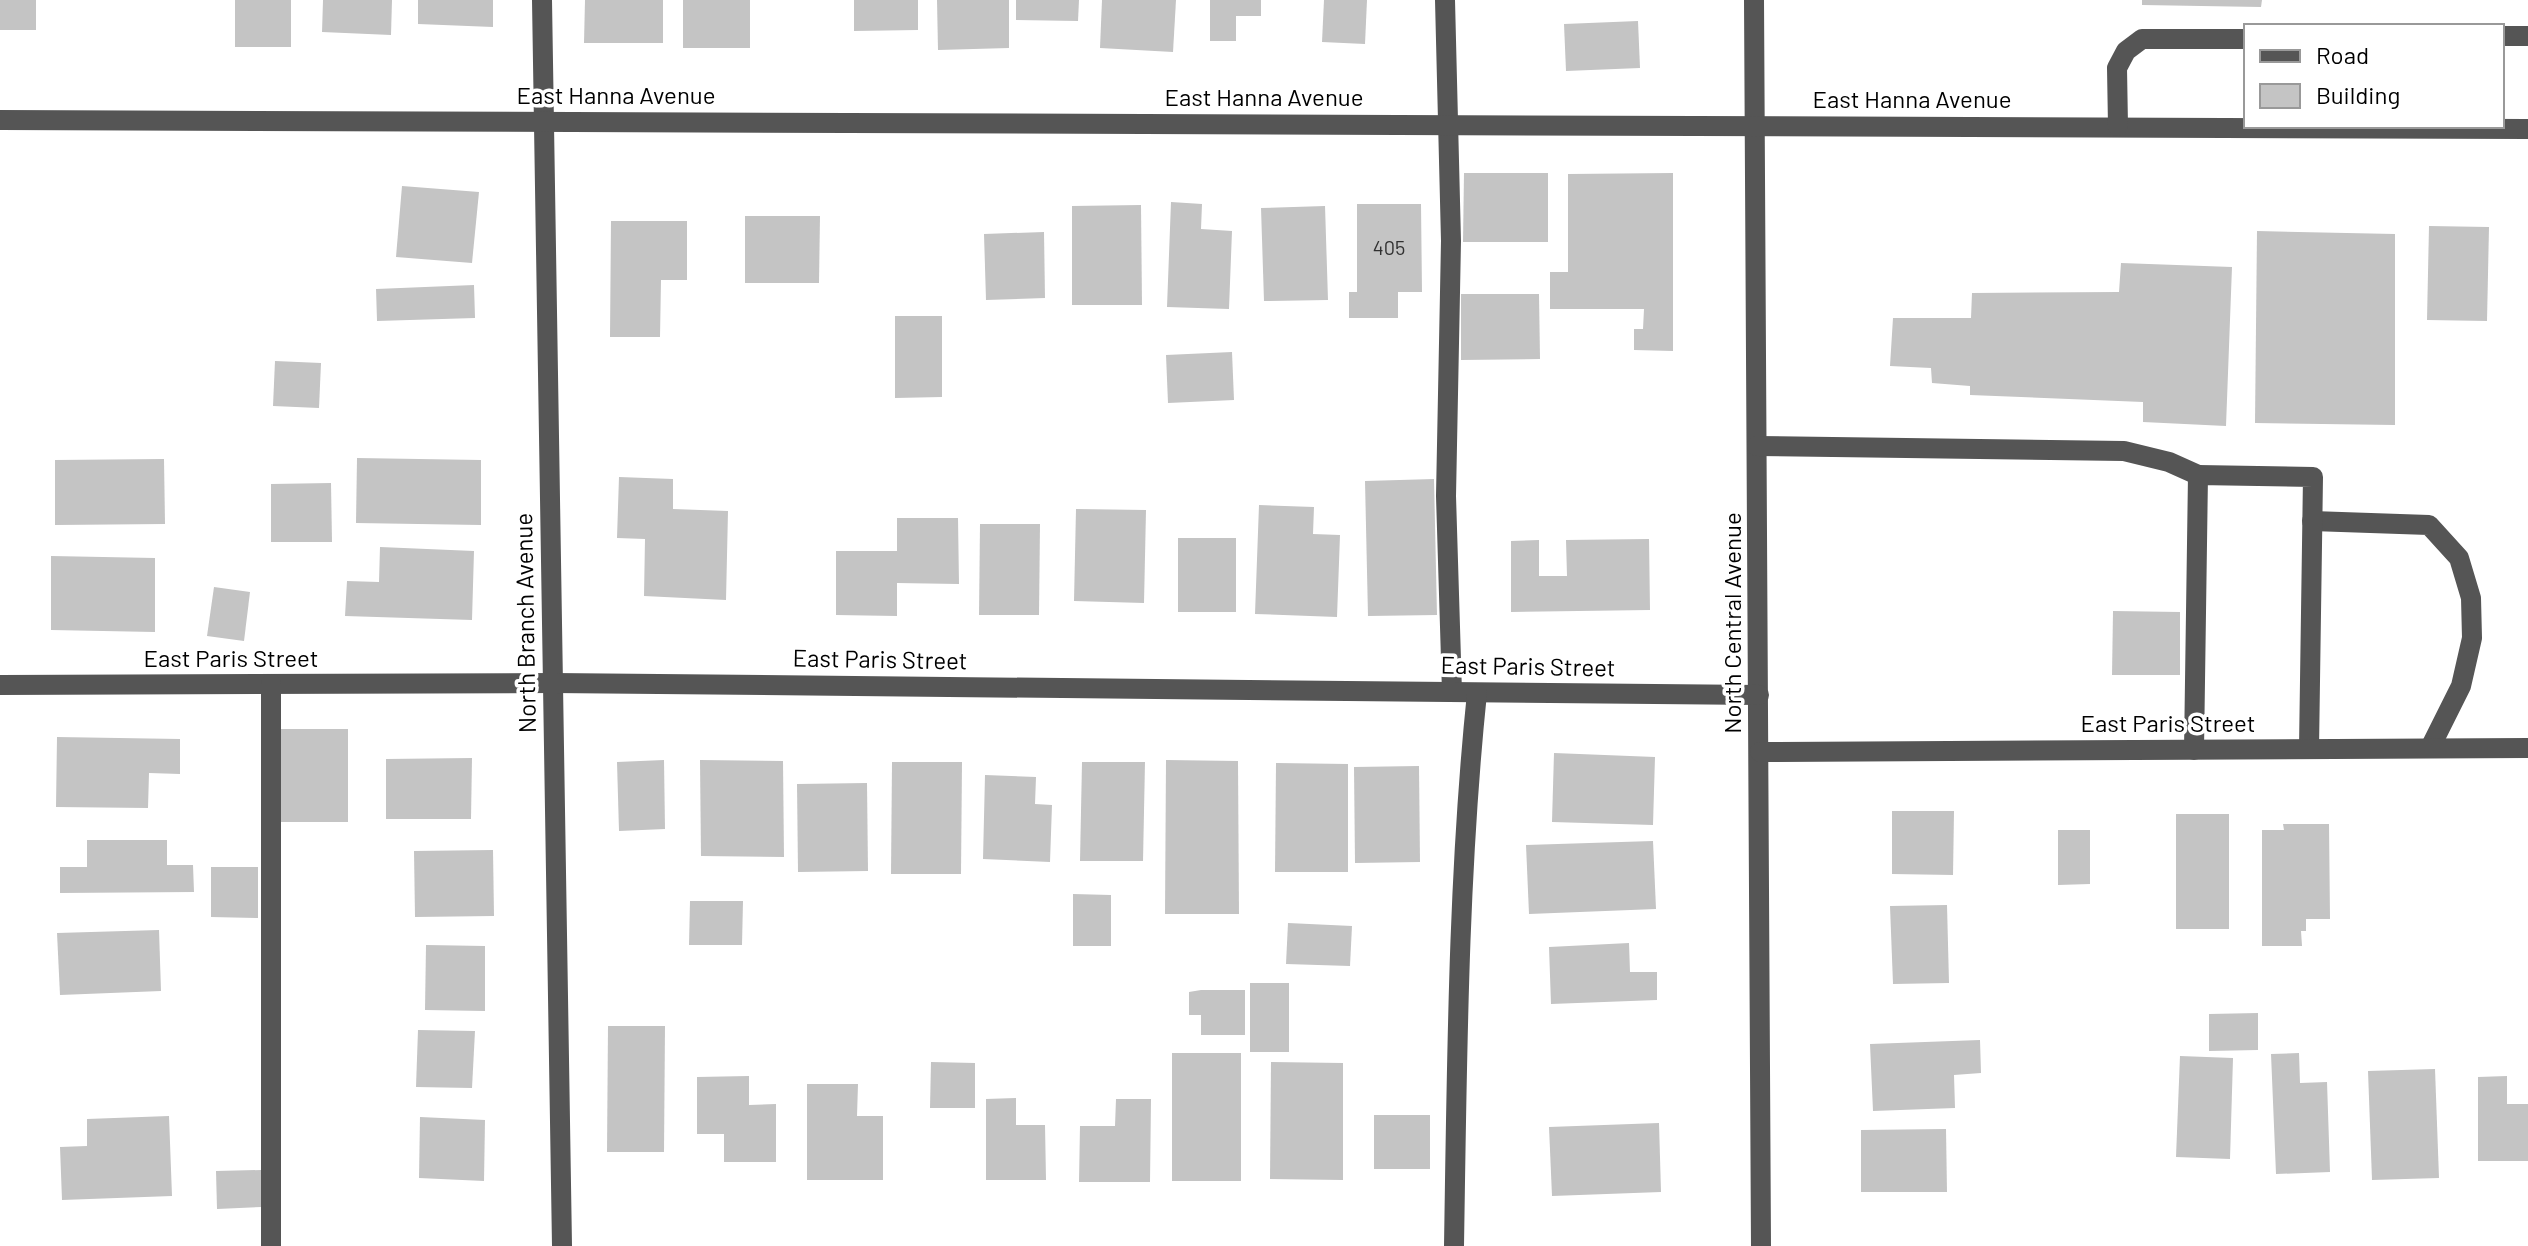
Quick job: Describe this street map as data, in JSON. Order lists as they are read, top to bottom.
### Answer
{
  "streets": {
    "street": [
      "East Hanna Avenue",
      "North Branch Avenue",
      "North Central Avenue",
      "East Paris Street"
    ]
  },
  "crossings": [
    ["East Hanna Avenue", "North Branch Avenue"],
    ["East Hanna Avenue", "North Central Avenue"],
    ["North Branch Avenue", "East Paris Street"],
    ["North Central Avenue", "East Paris Street"]
  ],
  "house_numbers": ["405"],
  "legend": ["Road", "Building"]
}
